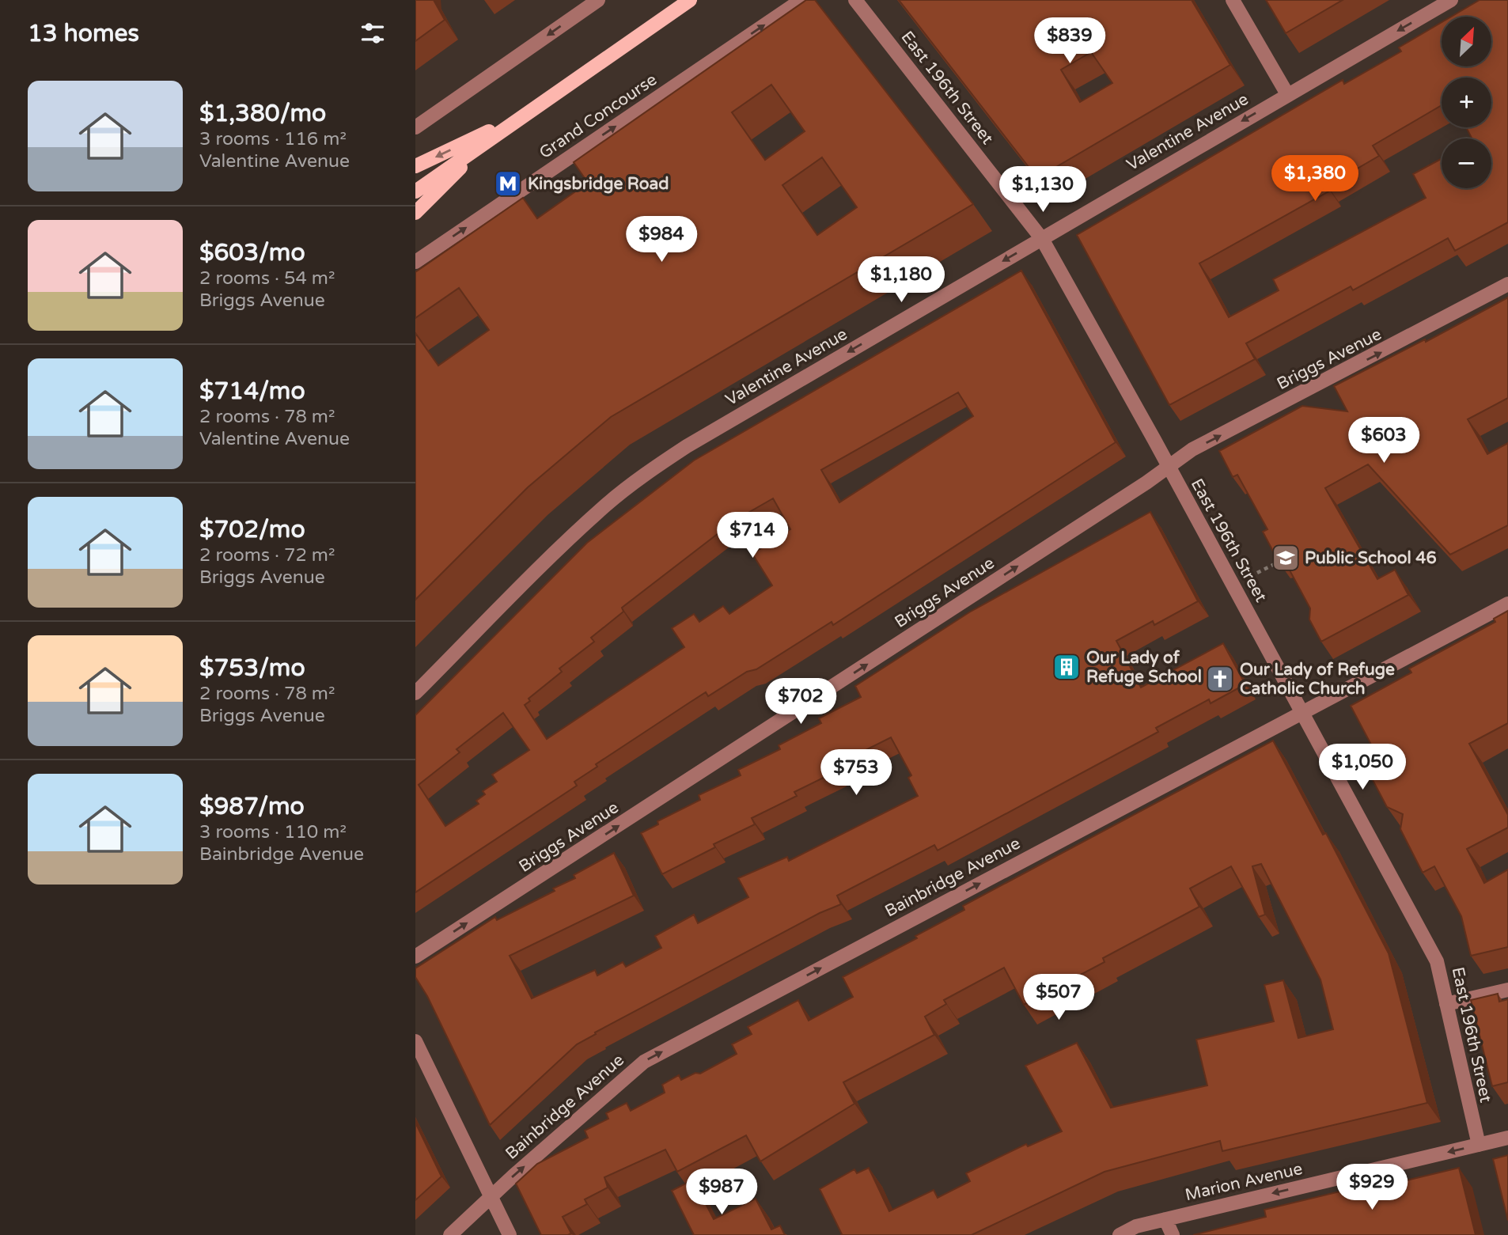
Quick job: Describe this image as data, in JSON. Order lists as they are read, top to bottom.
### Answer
{
  "streets": {
    "street": [
      "East 196th Street",
      "Grand Concourse",
      "Valentine Avenue",
      "Briggs Avenue",
      "Bainbridge Avenue",
      "Marion Avenue"
    ]
  },
  "crossings": [
    ["East 196th Street", "Valentine Avenue"],
    ["East 196th Street", "Briggs Avenue"],
    ["East 196th Street", "Bainbridge Avenue"],
    ["East 196th Street", "Marion Avenue"]
  ],
  "one_way": [
    "Valentine Avenue",
    "Briggs Avenue",
    "Bainbridge Avenue",
    "Marion Avenue"
  ],
  "places": {
    "metro station": ["Kingsbridge Road"],
    "school or university": ["Public School 46"],
    "building": ["Our Lady of Refuge School"],
    "church": ["Our Lady of Refuge Catholic Church"]
  },
  "north": "top right",
  "page": {
    "heading": "13 homes",
    "map_buttons": ["+", "−"],
    "price": [
      "$839",
      "$1,380",
      "$1,130",
      "$984",
      "$1,180",
      "$603",
      "$714",
      "$702",
      "$1,050",
      "$753",
      "$507",
      "$929",
      "$987"
    ],
    "list": [
      {
        "name": "$1,380/mo",
        "note": "3 rooms · 116 m² · Valentine Avenue"
      },
      {
        "name": "$603/mo",
        "note": "2 rooms · 54 m² · Briggs Avenue"
      },
      {
        "name": "$714/mo",
        "note": "2 rooms · 78 m² · Valentine Avenue"
      },
      {
        "name": "$702/mo",
        "note": "2 rooms · 72 m² · Briggs Avenue"
      },
      {
        "name": "$753/mo",
        "note": "2 rooms · 78 m² · Briggs Avenue"
      },
      {
        "name": "$987/mo",
        "note": "3 rooms · 110 m² · Bainbridge Avenue"
      }
    ]
  }
}
